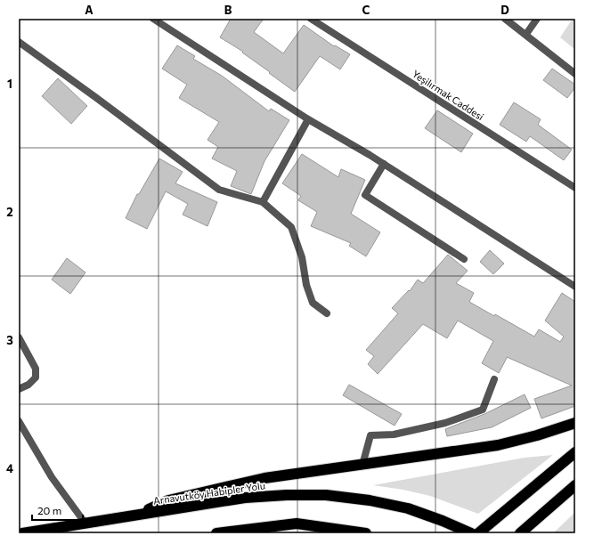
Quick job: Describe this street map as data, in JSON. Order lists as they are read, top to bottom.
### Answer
{
  "streets": {
    "highway": ["Arnavutköy Habipler Yolu"],
    "street": ["Yeşilırmak Caddesi"]
  },
  "scale_bar": "20 m",
  "grid": {
    "columns": [
      "A",
      "B",
      "C",
      "D"
    ],
    "rows": [
      "1",
      "2",
      "3",
      "4"
    ]
  }
}
